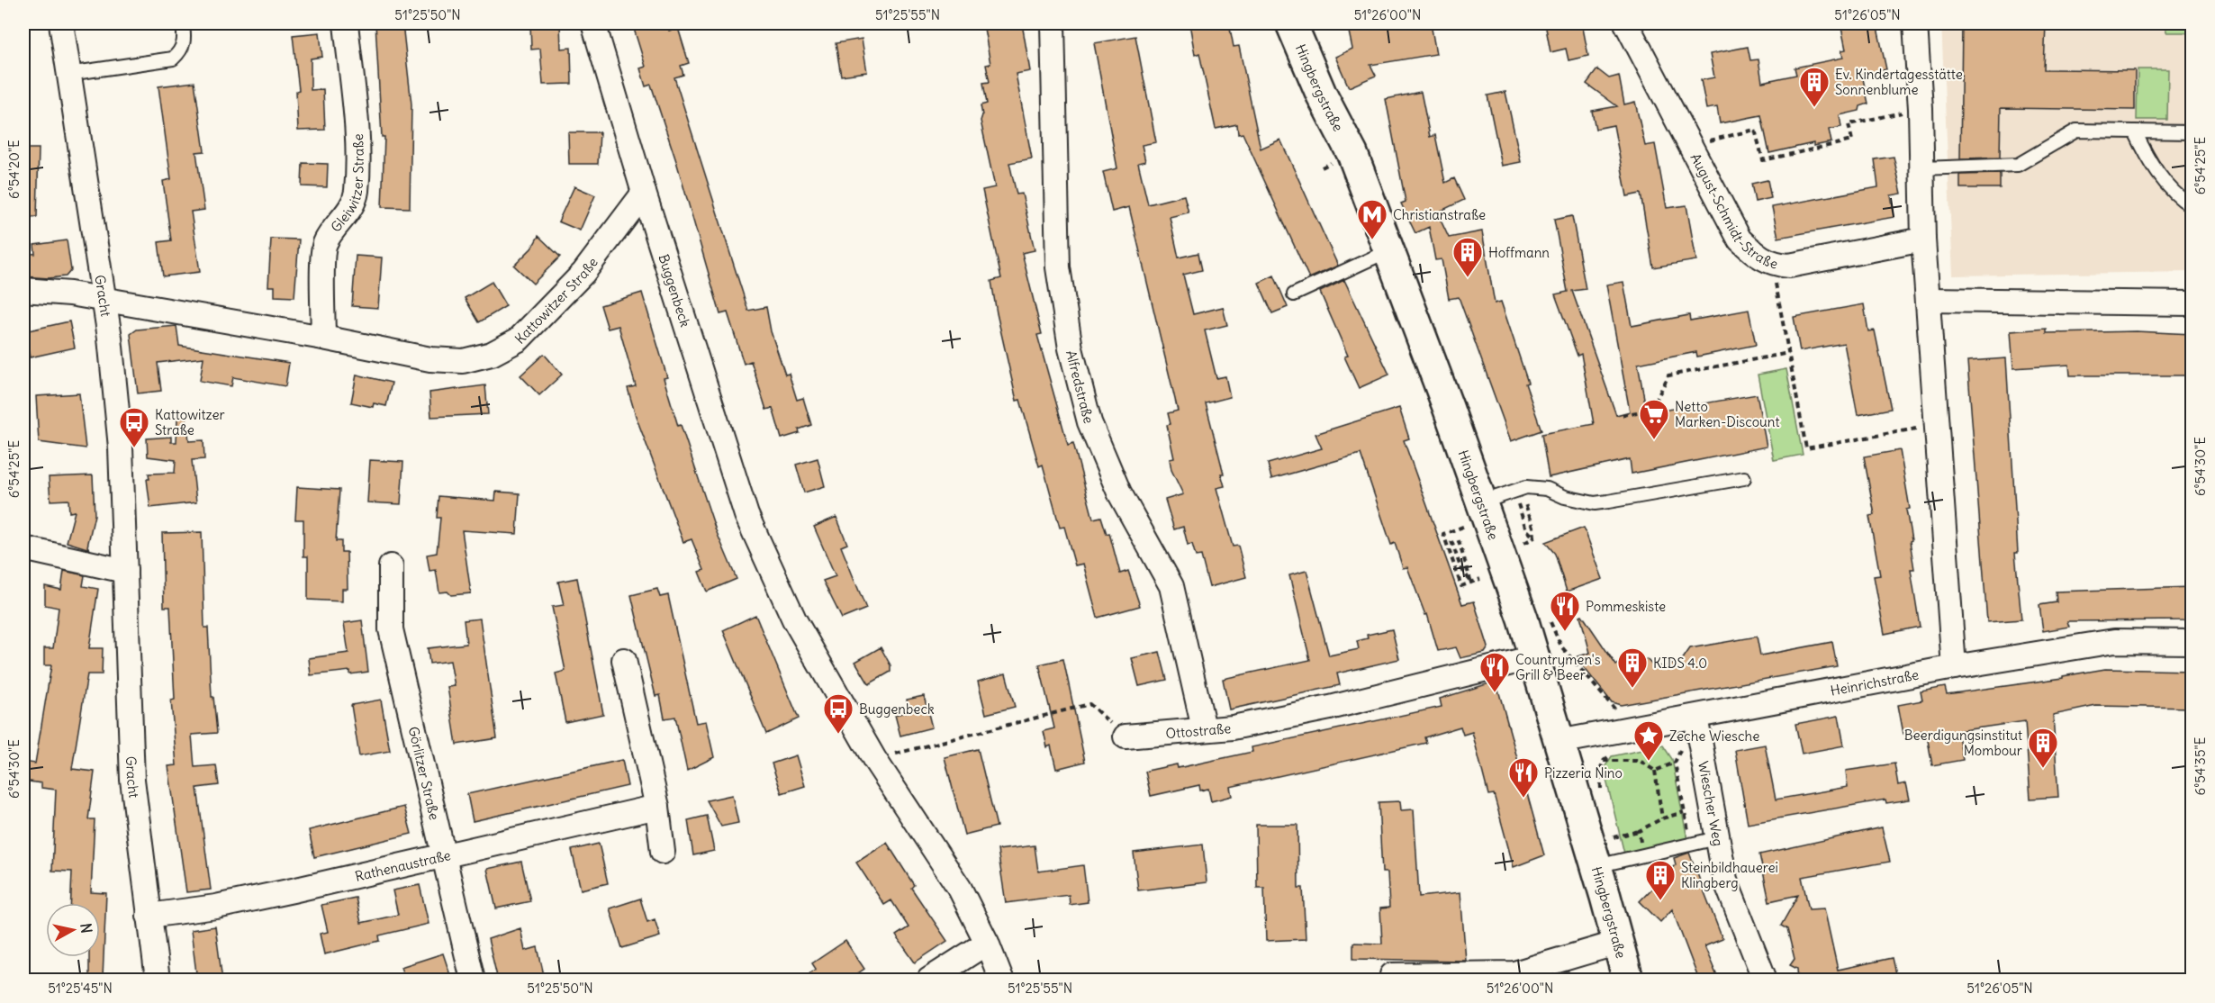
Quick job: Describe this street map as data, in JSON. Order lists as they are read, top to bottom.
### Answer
{
  "streets": {
    "street": [
      "Hingbergstraße",
      "Gleiwitzer Straße",
      "August-Schmidt-Straße",
      "Buggenbeck",
      "Gracht",
      "Kattowitzer Straße",
      "Alfredstraße",
      "Heinrichstraße",
      "Ottostraße",
      "Görlitzer Straße",
      "Wiescher Weg",
      "Rathenaustraße"
    ]
  },
  "crossings": [
    ["Hingbergstraße", "Heinrichstraße"],
    ["Hingbergstraße", "Ottostraße"],
    ["Gleiwitzer Straße", "Kattowitzer Straße"],
    ["Buggenbeck", "Kattowitzer Straße"],
    ["Gracht", "Kattowitzer Straße"],
    ["Gracht", "Rathenaustraße"],
    ["Alfredstraße", "Ottostraße"],
    ["Heinrichstraße", "Wiescher Weg"],
    ["Görlitzer Straße", "Rathenaustraße"]
  ],
  "places": {
    "building": [
      "Ev. Kindertagesstätte Sonnenblume",
      "Hoffmann",
      "KIDS 4.0",
      "Beerdigungsinstitut Mombour",
      "Steinbildhauerei Klingberg"
    ],
    "metro station": ["Christianstraße"],
    "supermarket": ["Netto Marken-Discount"],
    "bus stop": ["Kattowitzer Straße", "Buggenbeck"],
    "restaurant": ["Pommeskiste", "Countrymen's Grill & Beer", "Pizzeria Nino"],
    "place": ["Zeche Wiesche"]
  },
  "north": "right",
  "coordinates": [
    "51°25'50\"N",
    "51°25'55\"N",
    "51°26'00\"N",
    "51°26'05\"N",
    "6°54'25\"E",
    "6°54'20\"E",
    "6°54'30\"E",
    "6°54'35\"E",
    "51°25'45\"N"
  ]
}
